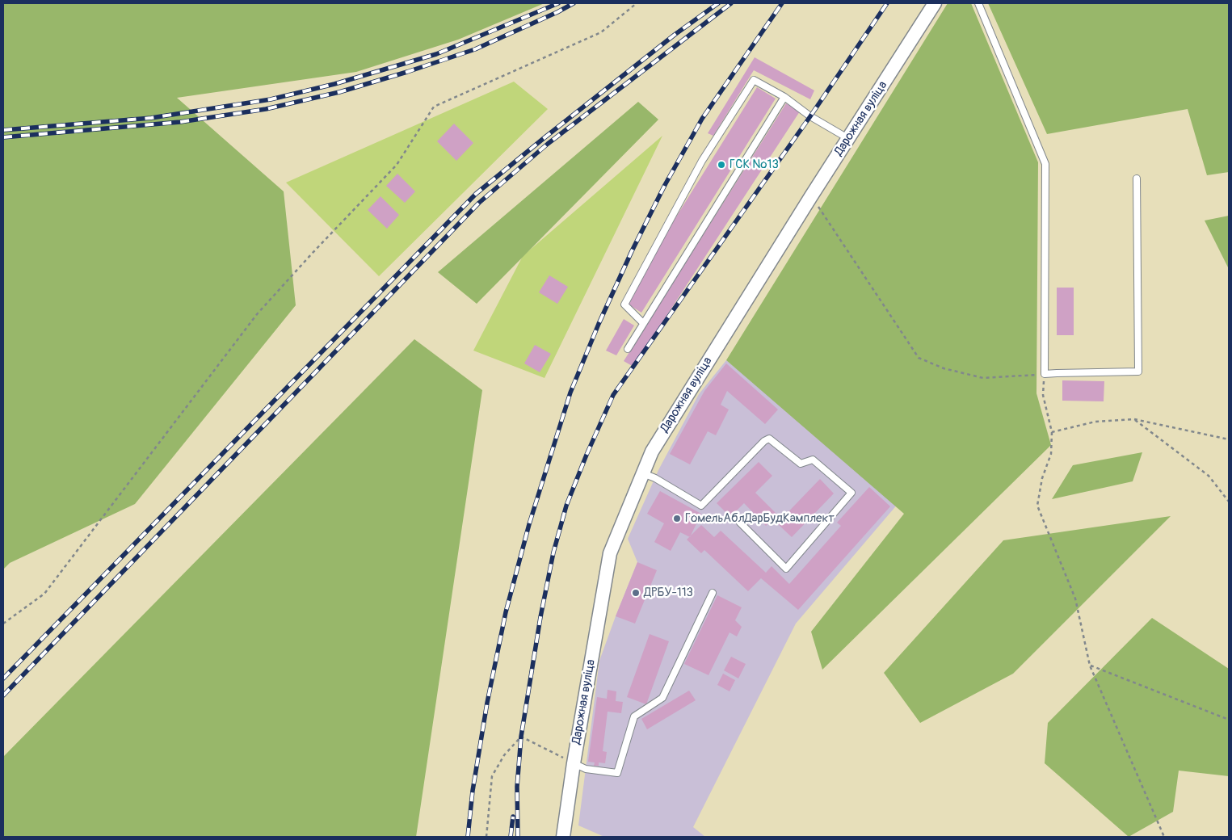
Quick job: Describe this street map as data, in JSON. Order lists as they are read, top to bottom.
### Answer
{
  "streets": {
    "street": ["Дарожная вуліца"]
  },
  "places": ["ГСК №13", "ГомельАблДарБудКамплект", "ДРБУ-113"]
}
